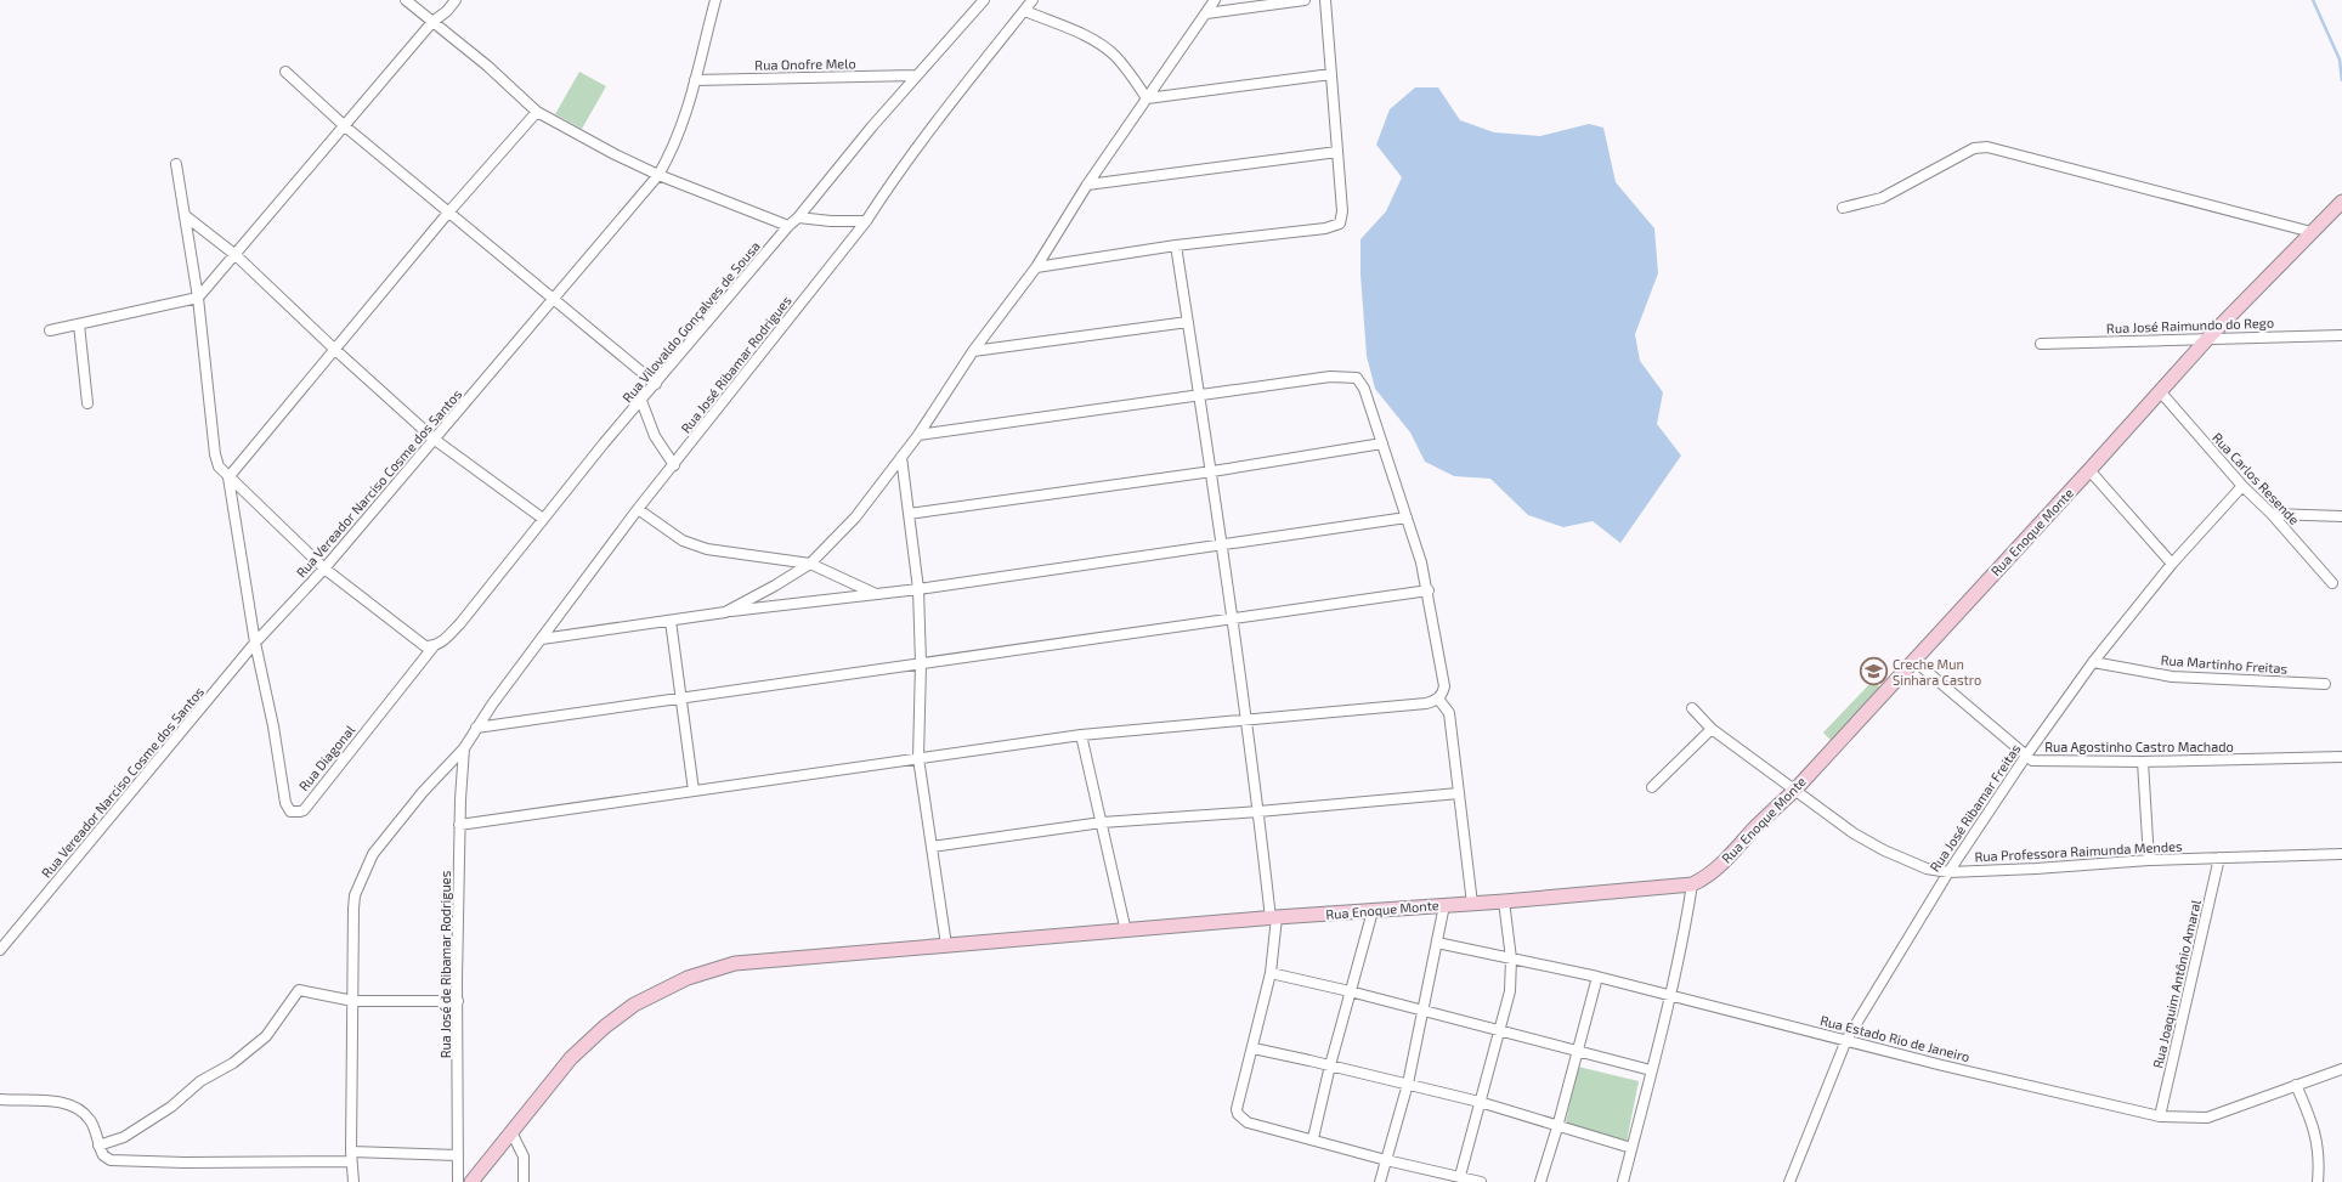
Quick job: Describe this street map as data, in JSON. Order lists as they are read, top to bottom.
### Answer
{
  "streets": {
    "main road": ["Rua Enoque Monte"],
    "street": [
      "Rua Onofre Melo",
      "Rua Vilovaldo Gonçalves de Sousa",
      "Rua José Raimundo do Rego",
      "Rua José Ribamar Rodrigues",
      "Rua Carlos Resende",
      "Rua Vereador Narciso Cosme dos Santos",
      "Rua Martinho Freitas",
      "Rua Agostinho Castro Machado",
      "Rua Diagonal",
      "Rua José Ribamar Freitas",
      "Rua Professora Raimunda Mendes",
      "Rua José de Ribamar Rodrigues",
      "Rua Joaquim Antônio Amaral",
      "Rua Estado Rio de Janeiro"
    ]
  },
  "crossings": [
    ["Rua Onofre Melo", "Rua Vilovaldo Gonçalves de Sousa"],
    ["Rua Onofre Melo", "Rua Vereador Narciso Cosme dos Santos"],
    ["Rua Vilovaldo Gonçalves de Sousa", "Rua Diagonal"],
    ["Rua José Raimundo do Rego", "Rua Enoque Monte"],
    ["Rua José Ribamar Rodrigues", "Rua José de Ribamar Rodrigues"],
    ["Rua Carlos Resende", "Rua Enoque Monte"],
    ["Rua Carlos Resende", "Rua José Ribamar Freitas"],
    ["Rua Vereador Narciso Cosme dos Santos", "Rua Diagonal"],
    ["Rua Enoque Monte", "Rua Agostinho Castro Machado"],
    ["Rua Enoque Monte", "Rua Professora Raimunda Mendes"],
    ["Rua Martinho Freitas", "Rua José Ribamar Freitas"],
    ["Rua Agostinho Castro Machado", "Rua José Ribamar Freitas"],
    ["Rua José Ribamar Freitas", "Rua Professora Raimunda Mendes"],
    ["Rua José Ribamar Freitas", "Rua Estado Rio de Janeiro"],
    ["Rua Professora Raimunda Mendes", "Rua Joaquim Antônio Amaral"],
    ["Rua Joaquim Antônio Amaral", "Rua Estado Rio de Janeiro"]
  ],
  "places": {
    "school or university": ["Creche Mun Sinhara Castro"]
  }
}
